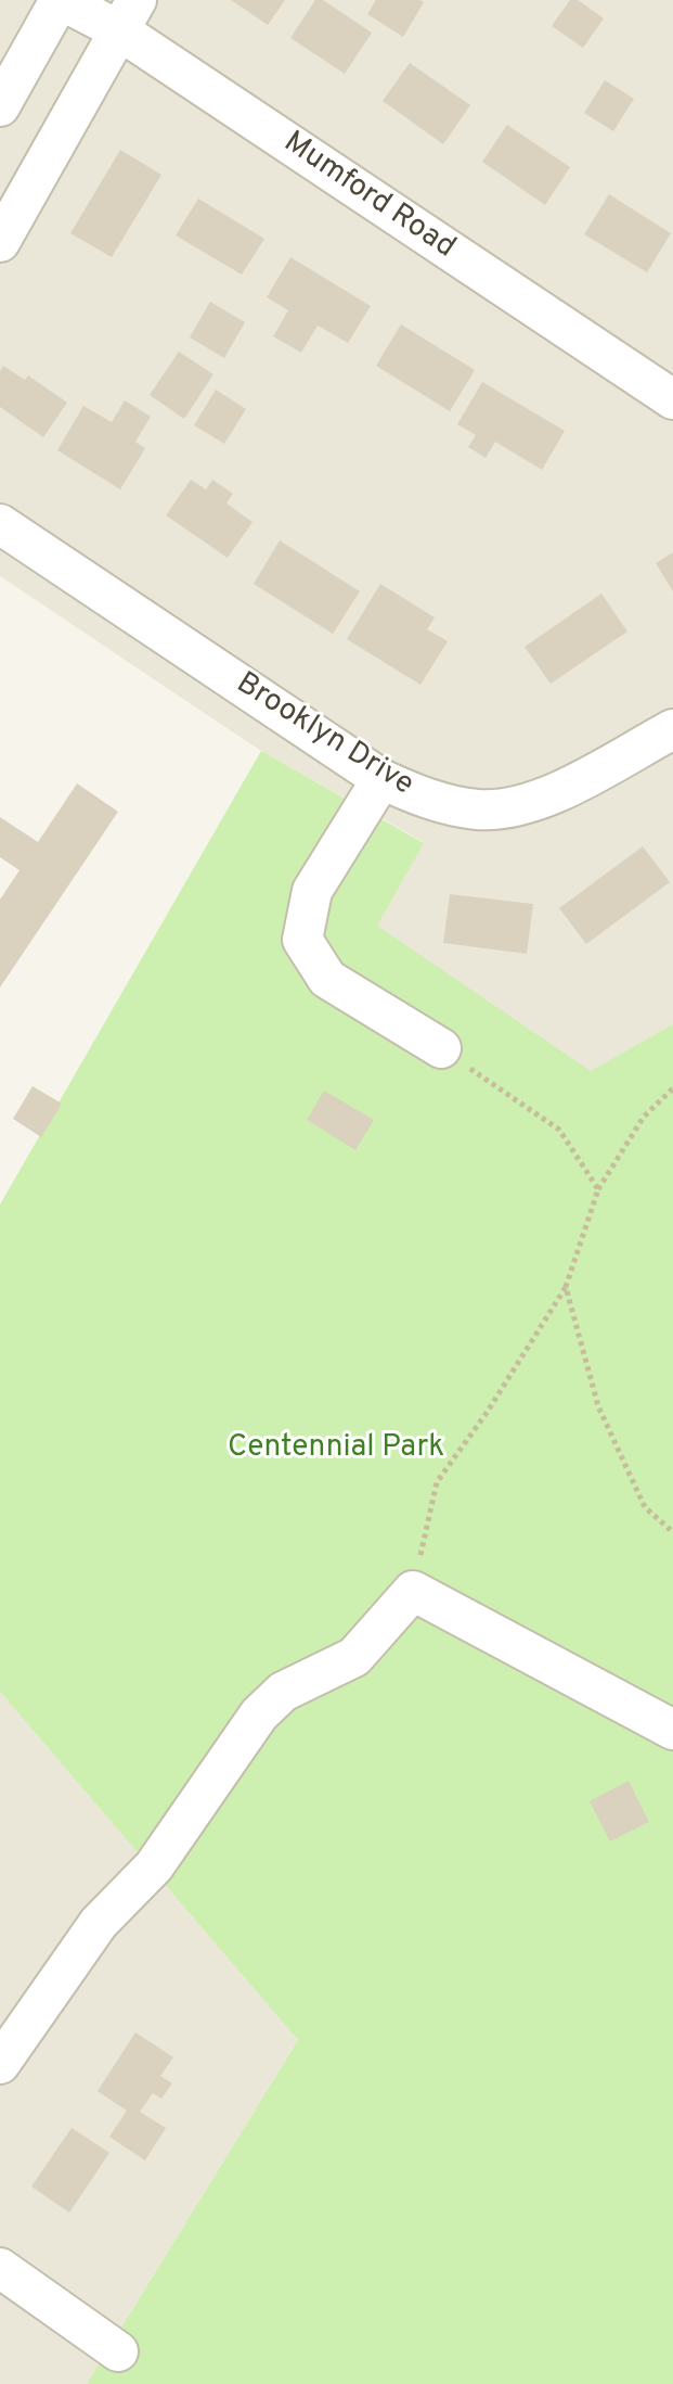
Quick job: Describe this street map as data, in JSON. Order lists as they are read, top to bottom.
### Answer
{
  "streets": {
    "street": ["Mumford Road", "Brooklyn Drive"]
  },
  "parks": ["Centennial Park"]
}
